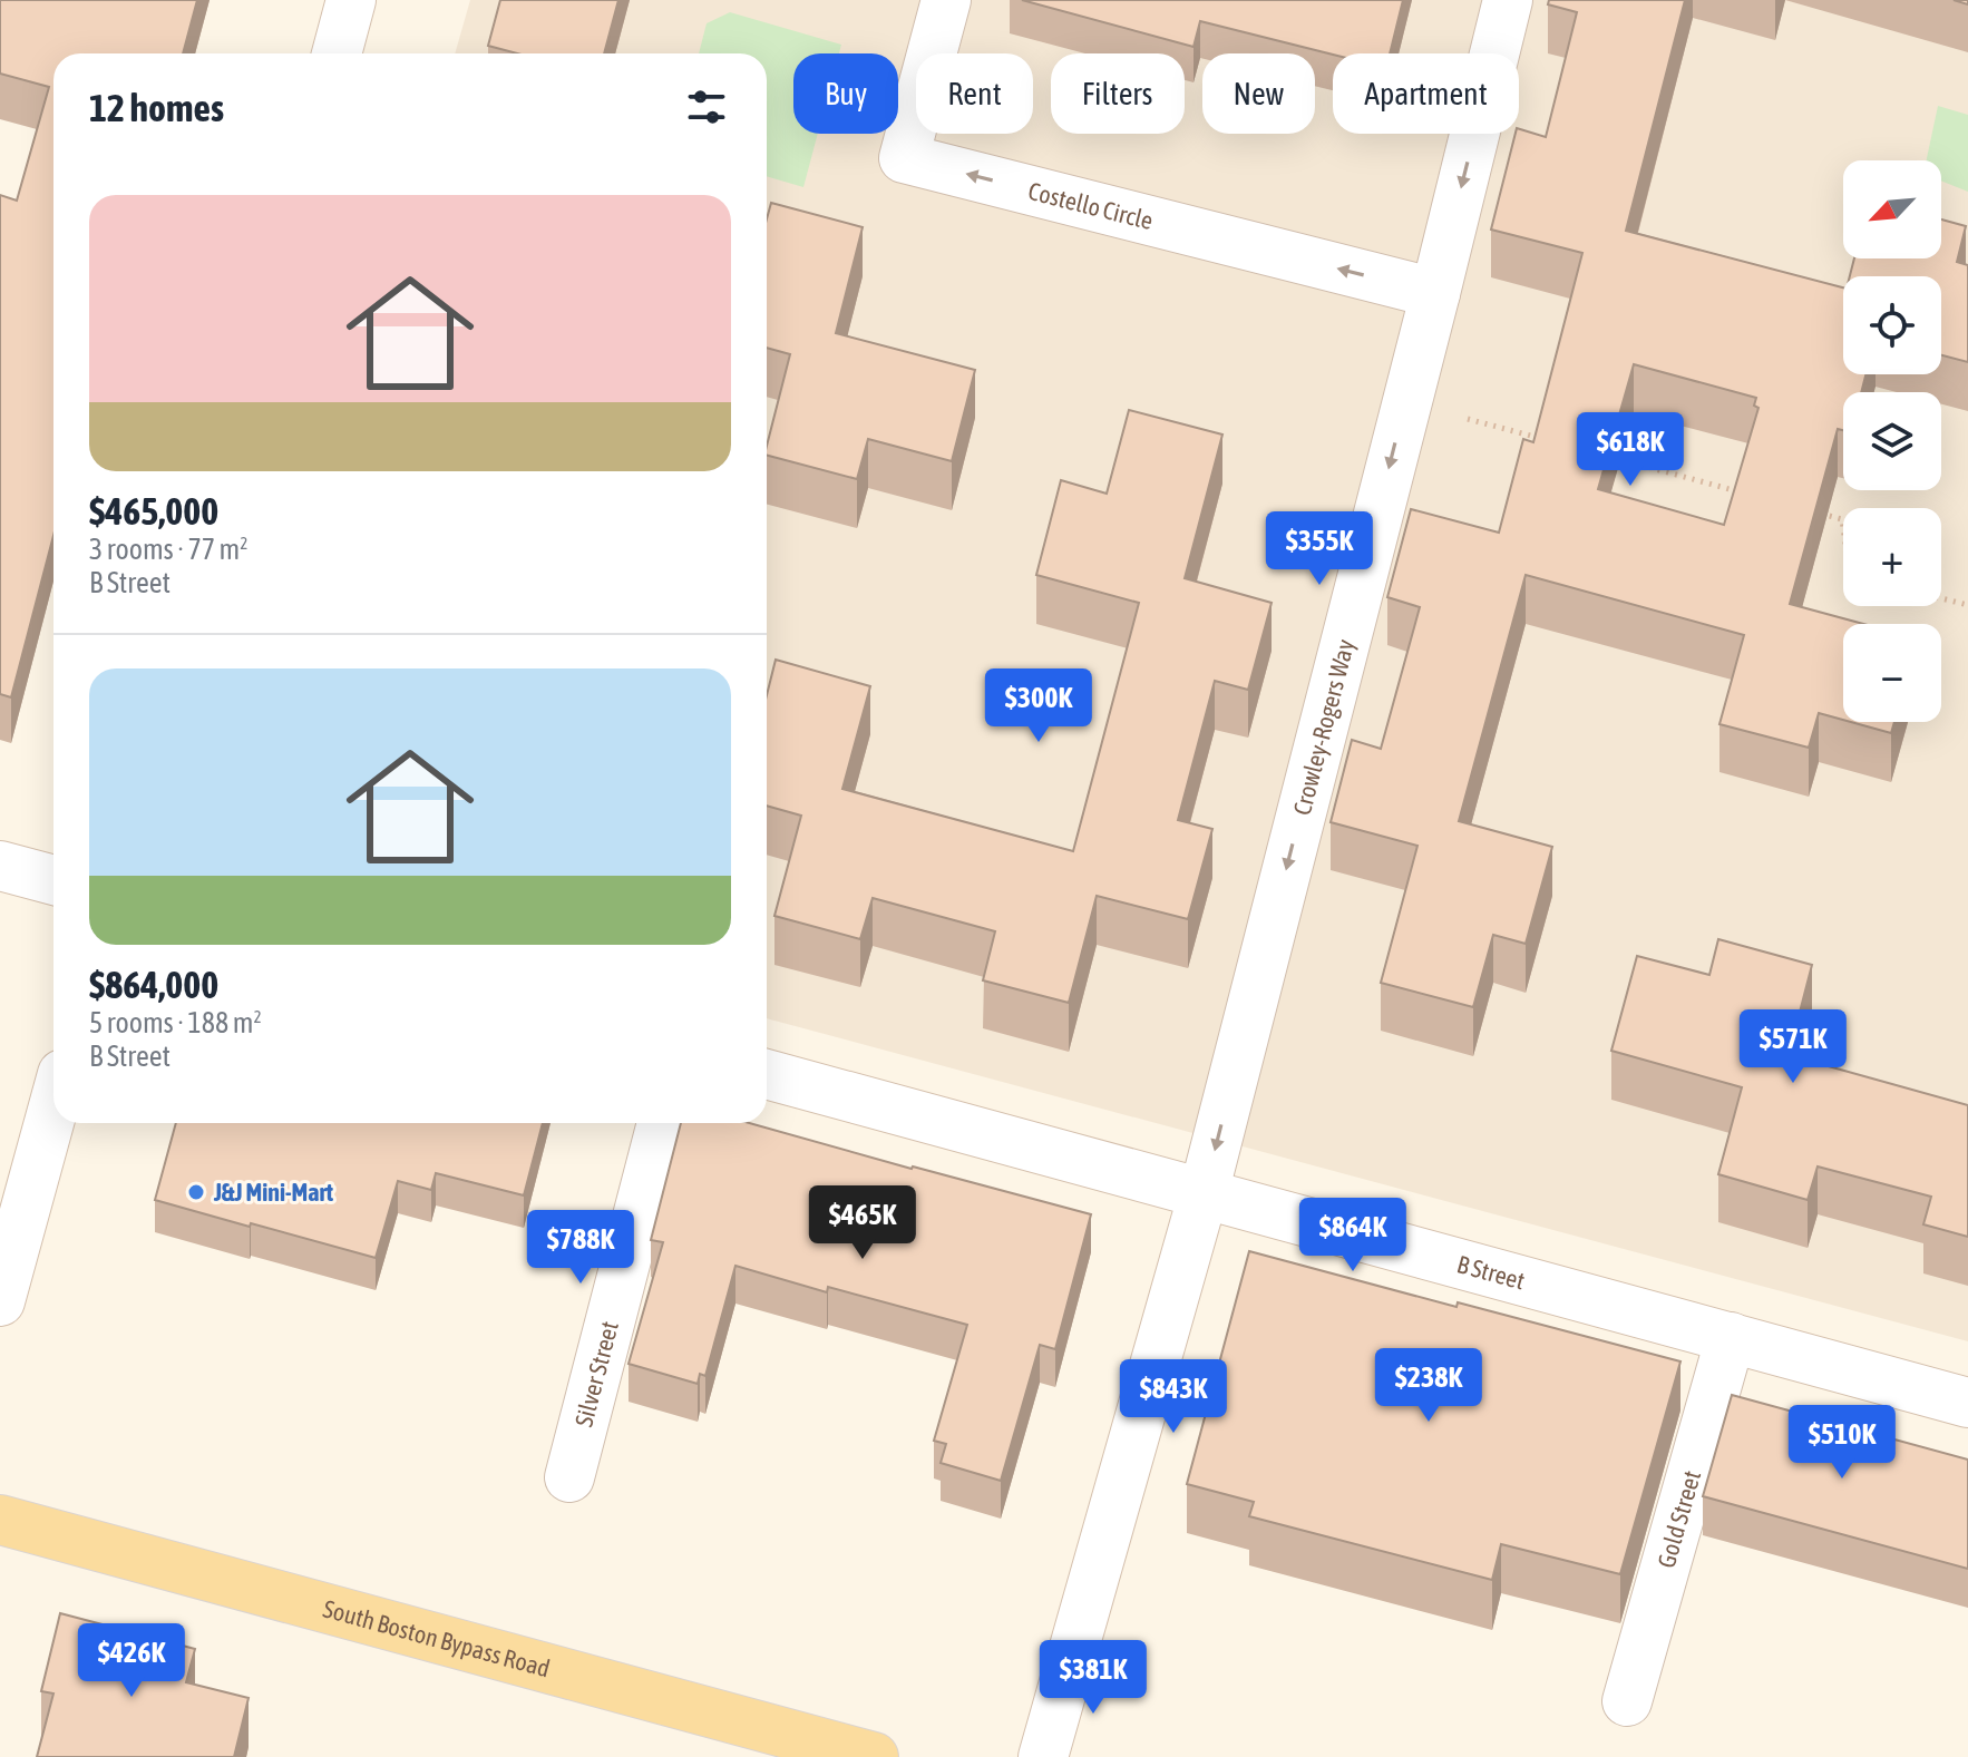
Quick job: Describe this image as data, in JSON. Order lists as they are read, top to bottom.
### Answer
{
  "streets": {
    "main road": ["South Boston Bypass Road"],
    "street": [
      "Costello Circle",
      "Crowley-Rogers Way",
      "B Street",
      "Silver Street",
      "Gold Street"
    ]
  },
  "crossings": [
    ["Costello Circle", "Crowley-Rogers Way"],
    ["Crowley-Rogers Way", "B Street"],
    ["B Street", "Gold Street"]
  ],
  "one_way": ["Costello Circle", "Crowley-Rogers Way"],
  "places": ["J&J Mini-Mart"],
  "north": "bottom left",
  "page": {
    "chip": [
      "Buy",
      "Rent",
      "Filters",
      "New",
      "Apartment"
    ],
    "heading": "12 homes",
    "map_buttons": ["+", "−"],
    "list": [
      {
        "name": "$465,000",
        "note": "3 rooms · 77 m² · B Street"
      },
      {
        "name": "$864,000",
        "note": "5 rooms · 188 m² · B Street"
      }
    ],
    "price": [
      "$618K",
      "$355K",
      "$300K",
      "$571K",
      "$465K",
      "$864K",
      "$788K",
      "$238K",
      "$843K",
      "$510K",
      "$426K",
      "$381K"
    ]
  }
}
